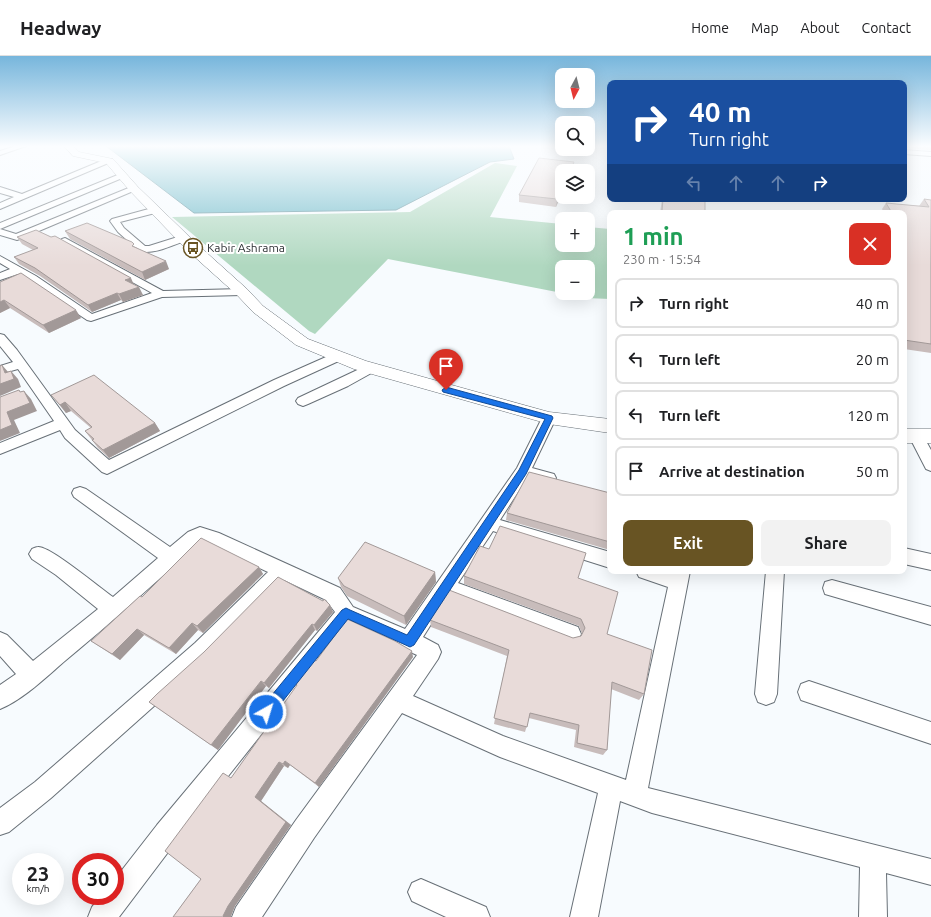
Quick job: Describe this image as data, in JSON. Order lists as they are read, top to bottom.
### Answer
{
  "places": {
    "bus stop": ["Kabir Ashrama"]
  },
  "north": "bottom",
  "page": {
    "header": "Headway",
    "nav": [
      "Home",
      "Map",
      "About",
      "Contact"
    ],
    "map_buttons": ["+", "−"],
    "turn": ["40 m", "Turn right"],
    "heading": ["1 min", "230 m · 15:54"],
    "list": [
      {
        "name": "Turn right",
        "value": "40 m"
      },
      {
        "name": "Turn left",
        "value": "20 m"
      },
      {
        "name": "Turn left",
        "value": "120 m"
      },
      {
        "name": "Arrive at destination",
        "value": "50 m"
      }
    ],
    "buttons": ["Exit", "Share"],
    "speed": "23 km/h",
    "limit": "30"
  }
}
